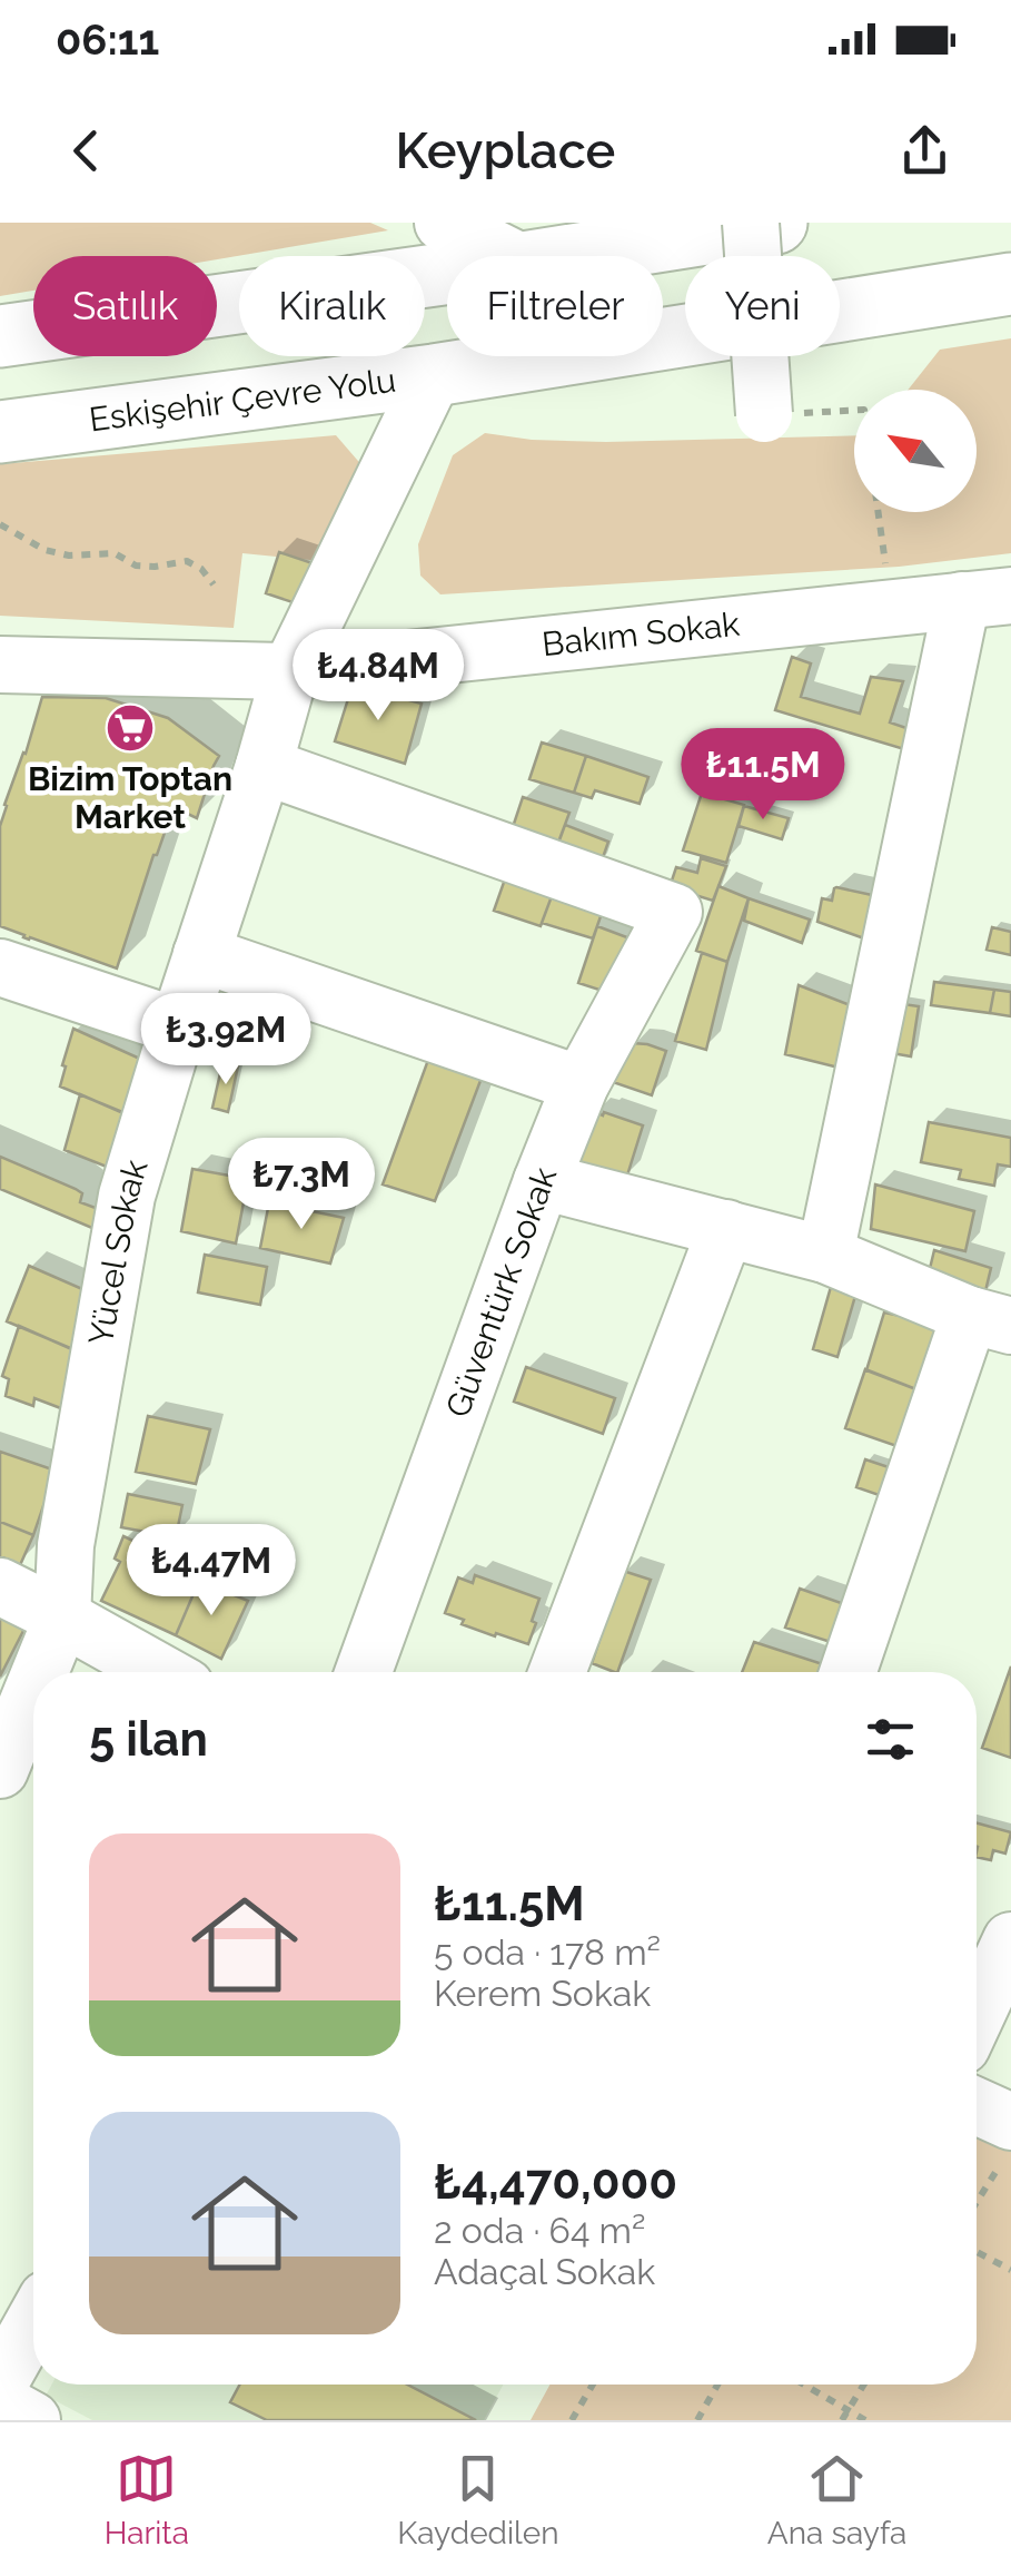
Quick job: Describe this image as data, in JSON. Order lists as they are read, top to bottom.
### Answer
{
  "streets": {
    "highway": ["Eskişehir Çevre Yolu"],
    "street": ["Bakım Sokak", "Yücel Sokak", "Güventürk Sokak"]
  },
  "crossings": [
    ["Eskişehir Çevre Yolu", "Yücel Sokak"],
    ["Bakım Sokak", "Yücel Sokak"],
    ["Yücel Sokak", "Güventürk Sokak"]
  ],
  "places": {
    "supermarket": ["Bizim Toptan Market"]
  },
  "north": "top left",
  "page": {
    "status": "06:11",
    "header": "Keyplace",
    "chip": [
      "Satılık",
      "Kiralık",
      "Filtreler",
      "Yeni"
    ],
    "price": [
      "₺4.84M",
      "₺11.5M",
      "₺3.92M",
      "₺7.3M",
      "₺4.47M"
    ],
    "heading": "5 ilan",
    "list": [
      {
        "name": "₺11.5M",
        "note": "5 oda · 178 m² · Kerem Sokak"
      },
      {
        "name": "₺4,470,000",
        "note": "2 oda · 64 m² · Adaçal Sokak"
      }
    ],
    "tabs": ["Harita", "Kaydedilen", "Ana sayfa"]
  }
}
